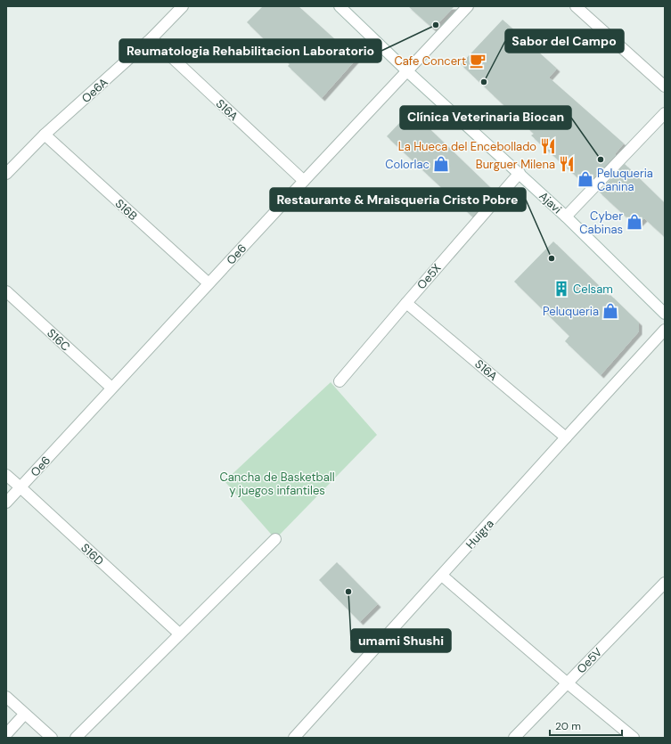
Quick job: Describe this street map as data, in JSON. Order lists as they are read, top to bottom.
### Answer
{
  "streets": {
    "street": [
      "Oe6A",
      "S16A",
      "Ajavi",
      "S16B",
      "Oe6",
      "Oe5X",
      "S16C",
      "Huigra",
      "S16D",
      "Oe5V"
    ]
  },
  "crossings": [
    ["Oe6A", "S16A"],
    ["Oe6A", "S16B"],
    ["S16A", "Oe6"],
    ["S16A", "Oe5X"],
    ["S16A", "Huigra"],
    ["Ajavi", "Oe6"],
    ["Ajavi", "Oe5X"],
    ["S16B", "Oe6"],
    ["Oe6", "S16C"],
    ["Oe6", "S16D"]
  ],
  "parks": ["Cancha de Basketball y juegos infantiles"],
  "places": {
    "other": [
      "Reumatologia Rehabilitacion Laboratorio",
      "Sabor del Campo",
      "Clínica Veterinaria Biocan",
      "Restaurante & Mraisqueria Cristo Pobre",
      "umami Shushi"
    ],
    "cafe": ["Cafe Concert"],
    "restaurant": ["La Hueca del Encebollado", "Burguer Milena"],
    "shop": [
      "Colorlac",
      "Peluqueria Canina",
      "Cyber Cabinas",
      "Peluqueria"
    ],
    "building": ["Celsam"]
  },
  "scale_bar": "20 m"
}
